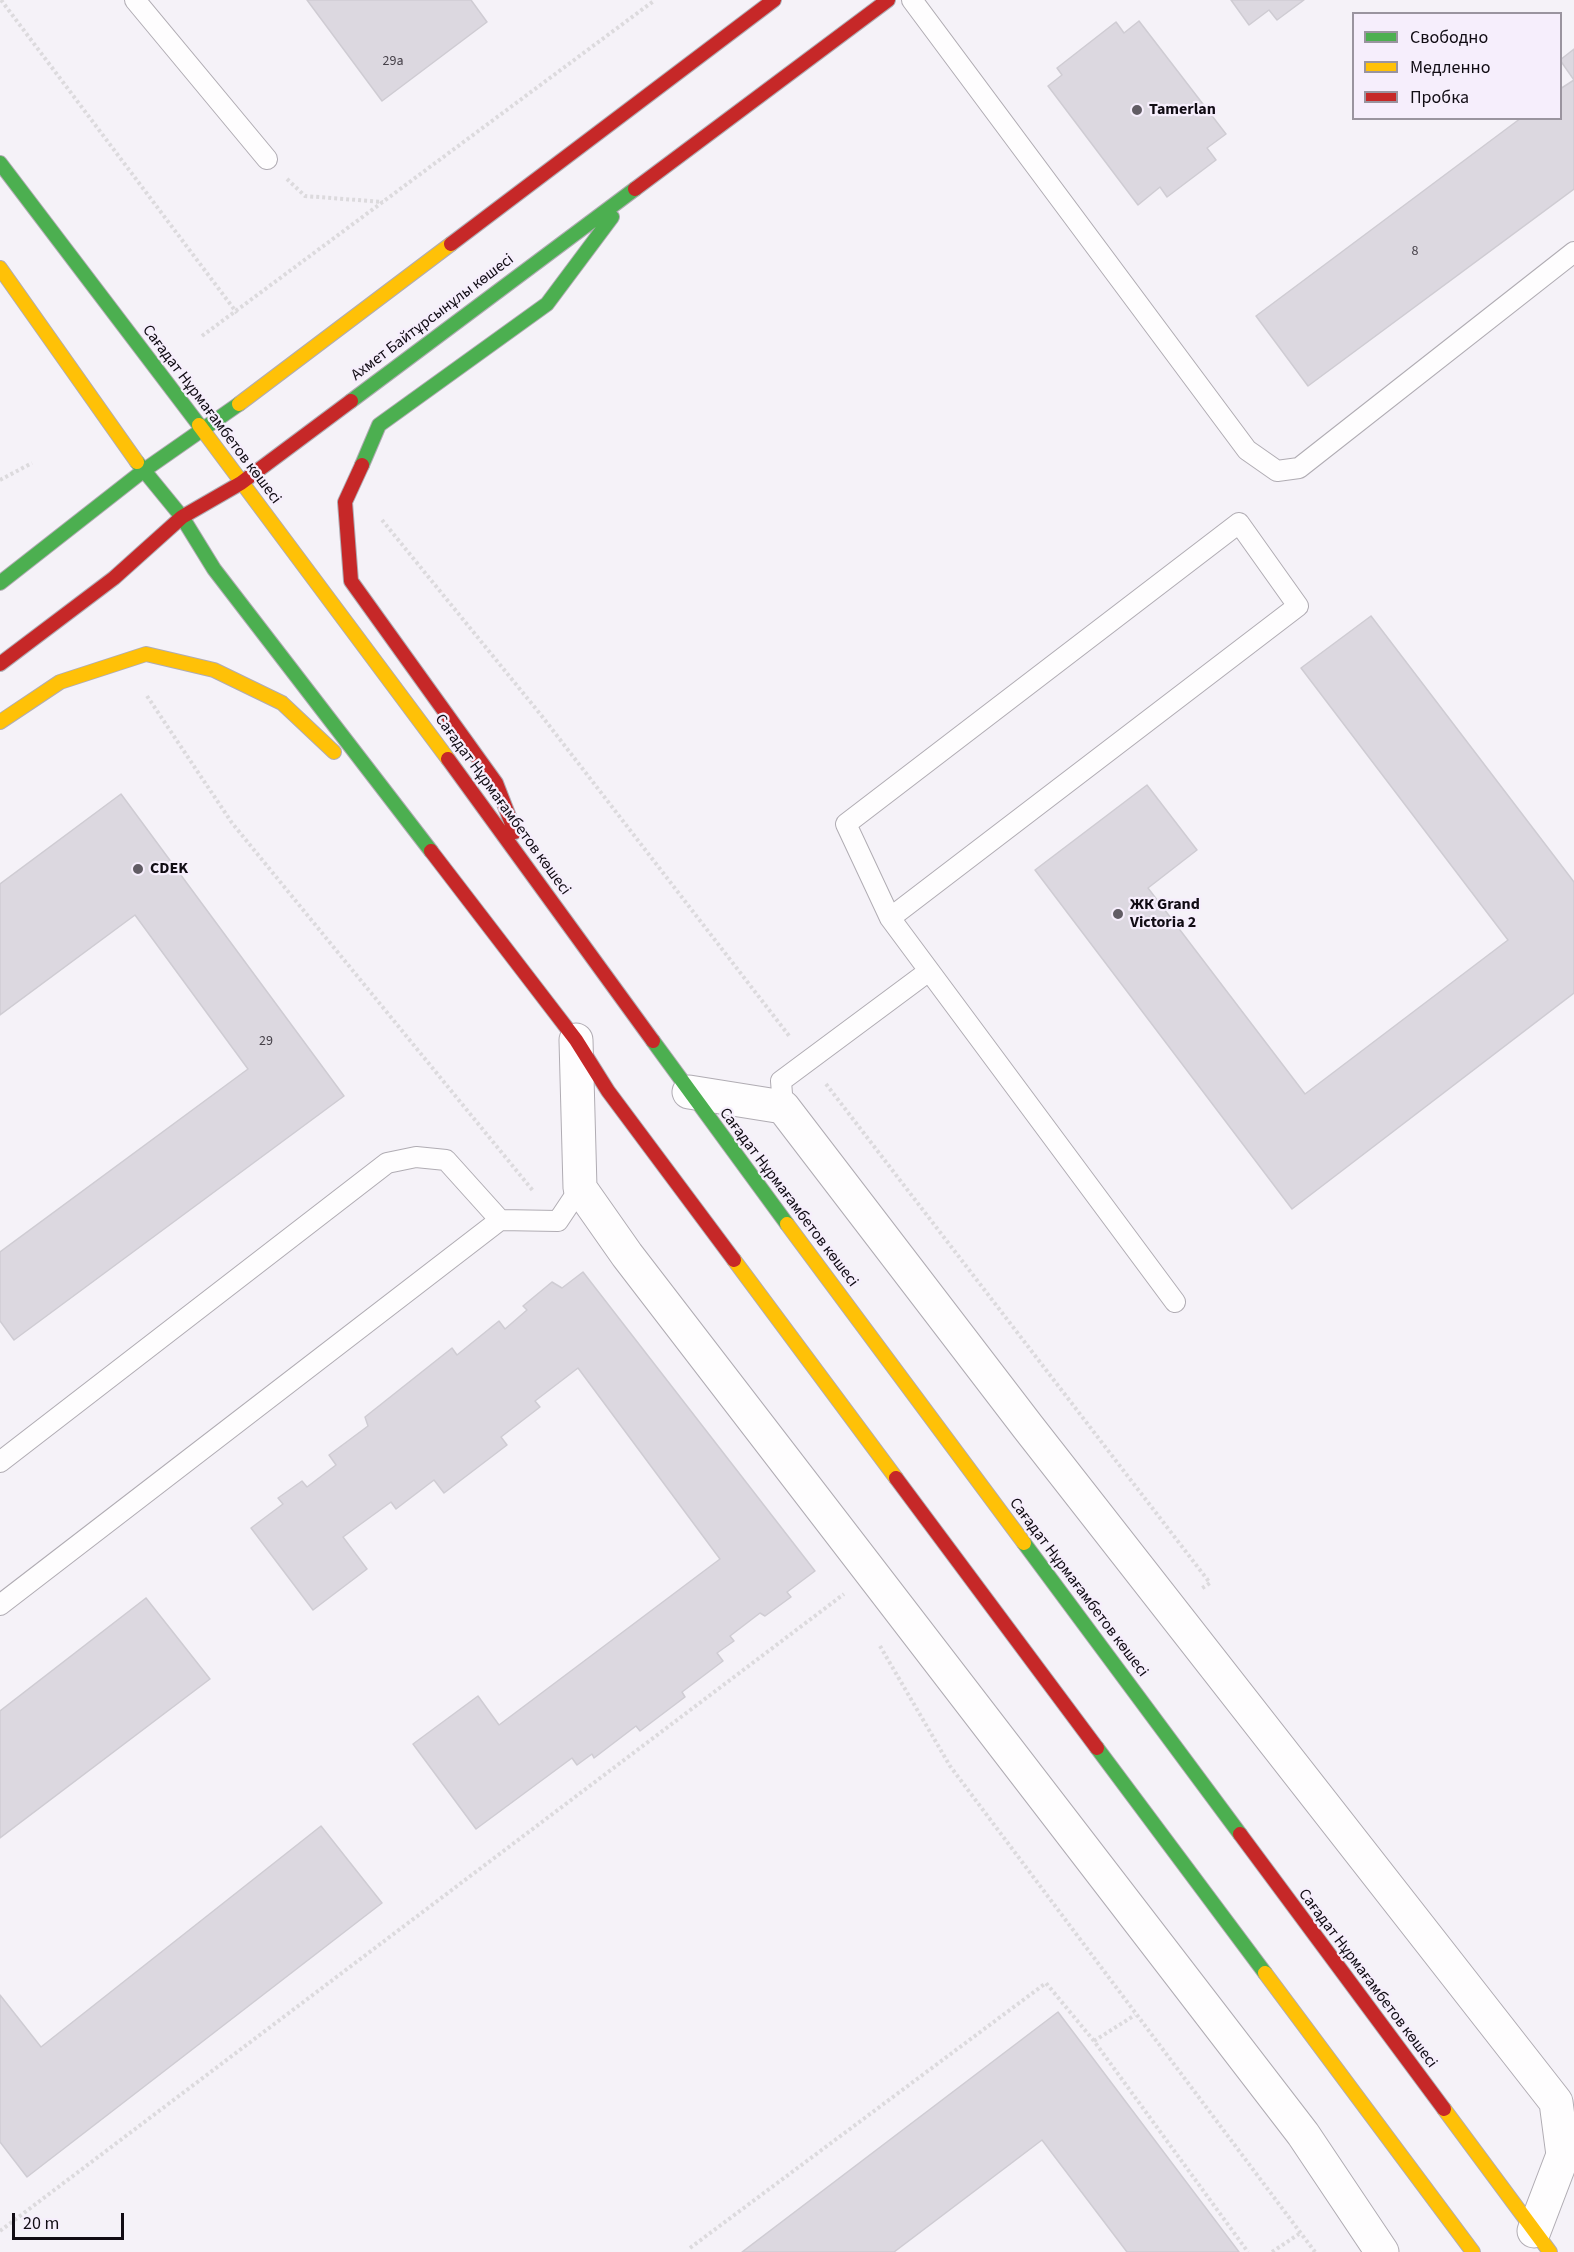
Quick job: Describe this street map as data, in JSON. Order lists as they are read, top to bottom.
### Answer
{
  "streets": {
    "street": ["Ахмет Байтұрсынұлы көшесі", "Сағадат Нұрмағамбетов көшесі"]
  },
  "crossings": [
    ["Ахмет Байтұрсынұлы көшесі", "Сағадат Нұрмағамбетов көшесі"]
  ],
  "places": ["Tamerlan", "CDEK", "ЖК Grand Victoria 2"],
  "house_numbers": ["29а", "8", "29"],
  "legend": ["Свободно", "Медленно", "Пробка"],
  "scale_bar": "20 m"
}
